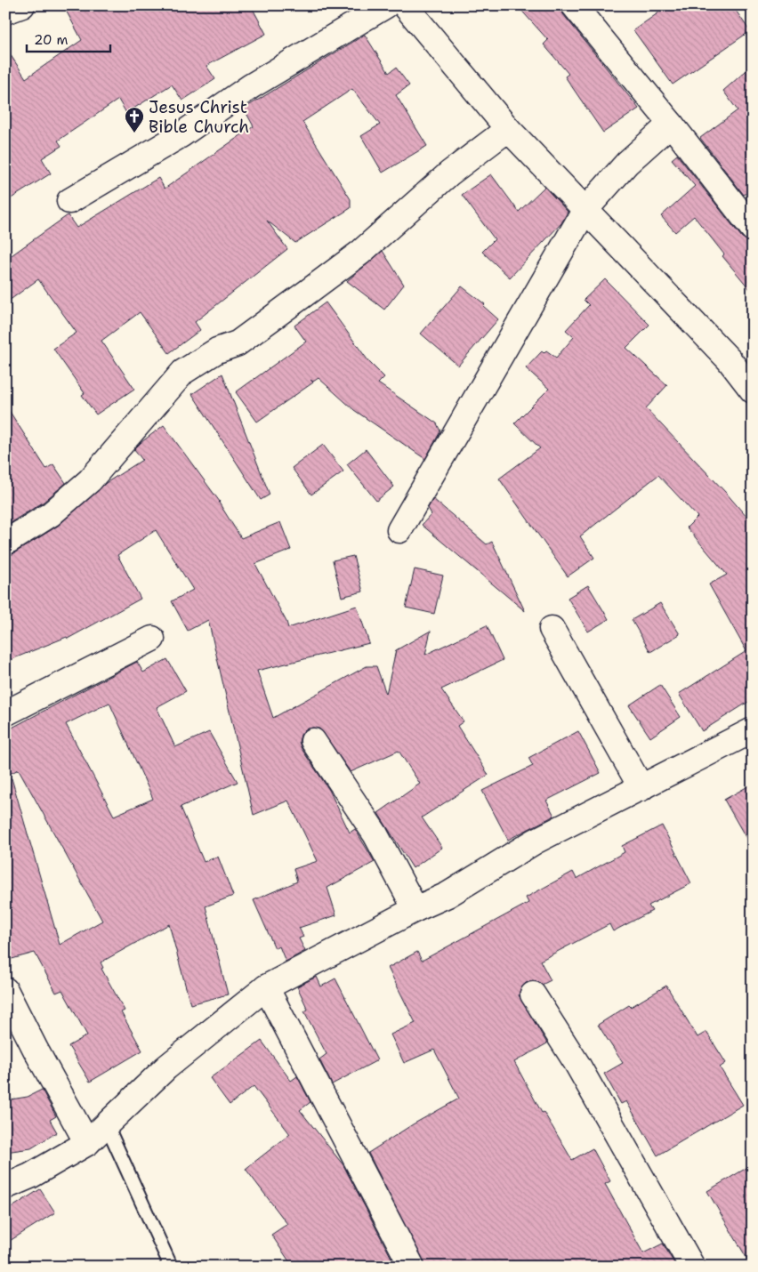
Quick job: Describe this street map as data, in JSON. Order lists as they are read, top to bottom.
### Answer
{
  "places": {
    "church": ["Jesus Christ Bible Church"]
  },
  "scale_bar": "20 m"
}
